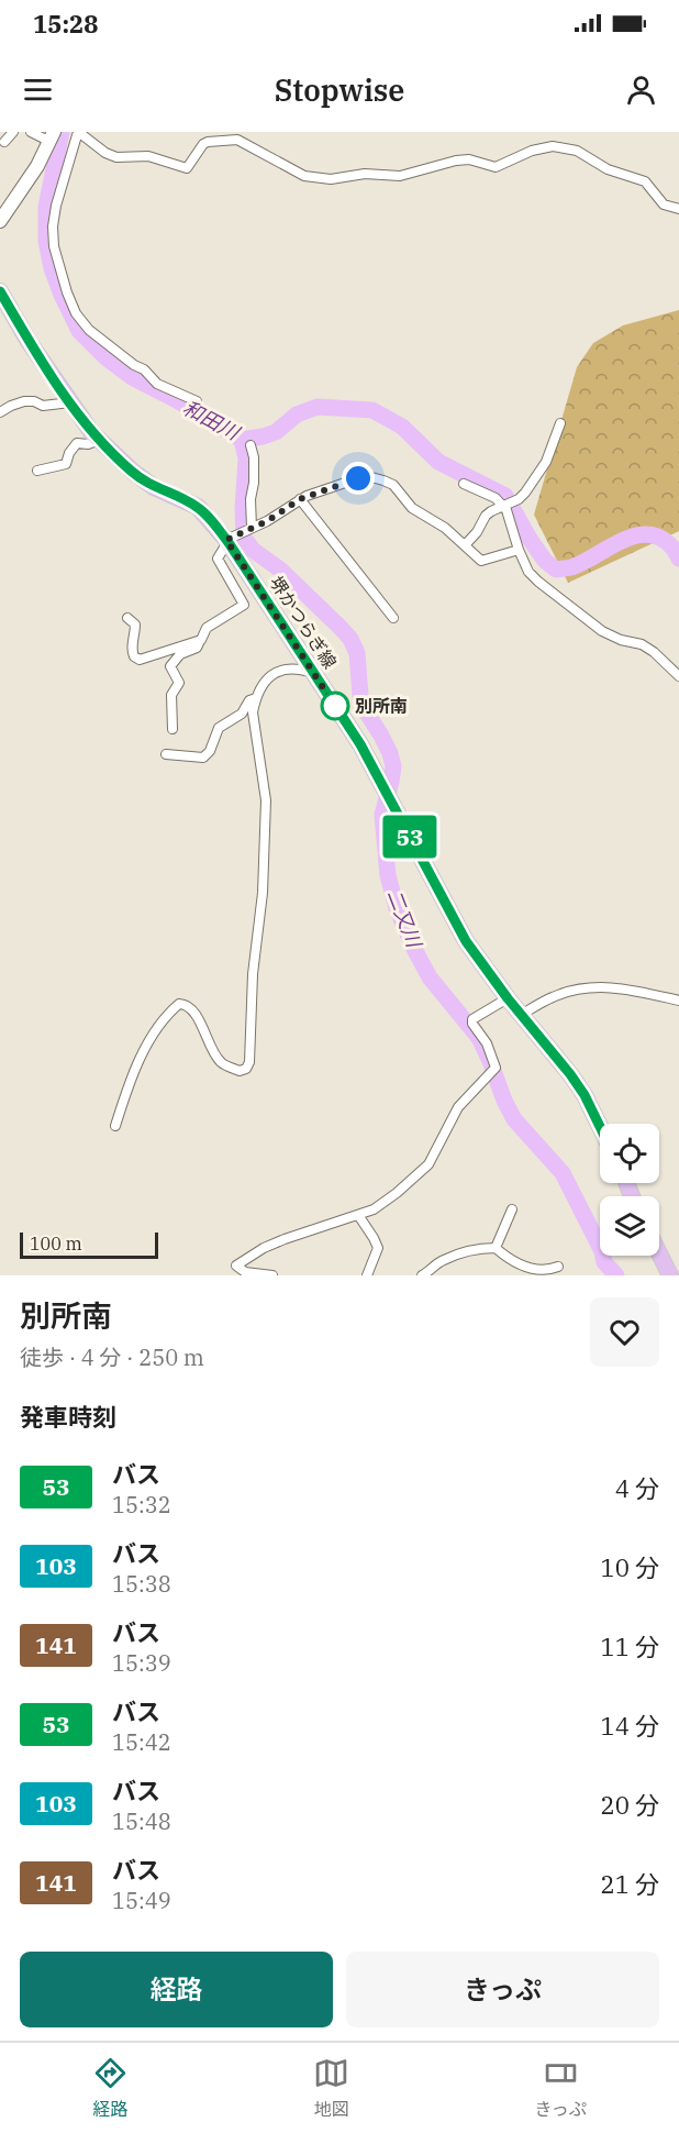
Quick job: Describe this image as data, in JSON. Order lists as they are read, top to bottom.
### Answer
{
  "streets": {
    "main road": ["堺かつらぎ線"]
  },
  "water": ["和田川", "二又川"],
  "places": ["別所南"],
  "lines": ["bus line 53"],
  "scale_bar": "100 m",
  "page": {
    "status": "15:28",
    "header": "Stopwise",
    "on_map": "53",
    "scale": "100 m",
    "heading": [
      ["別所南", "徒歩 · 4 分 · 250 m"],
      "発車時刻"
    ],
    "list": [
      {
        "mark": "53",
        "name": "バス",
        "note": "15:32",
        "value": "4 分"
      },
      {
        "mark": "103",
        "name": "バス",
        "note": "15:38",
        "value": "10 分"
      },
      {
        "mark": "141",
        "name": "バス",
        "note": "15:39",
        "value": "11 分"
      },
      {
        "mark": "53",
        "name": "バス",
        "note": "15:42",
        "value": "14 分"
      },
      {
        "mark": "103",
        "name": "バス",
        "note": "15:48",
        "value": "20 分"
      },
      {
        "mark": "141",
        "name": "バス",
        "note": "15:49",
        "value": "21 分"
      }
    ],
    "buttons": ["経路", "きっぷ"],
    "tabs": ["経路", "地図", "きっぷ"]
  }
}
